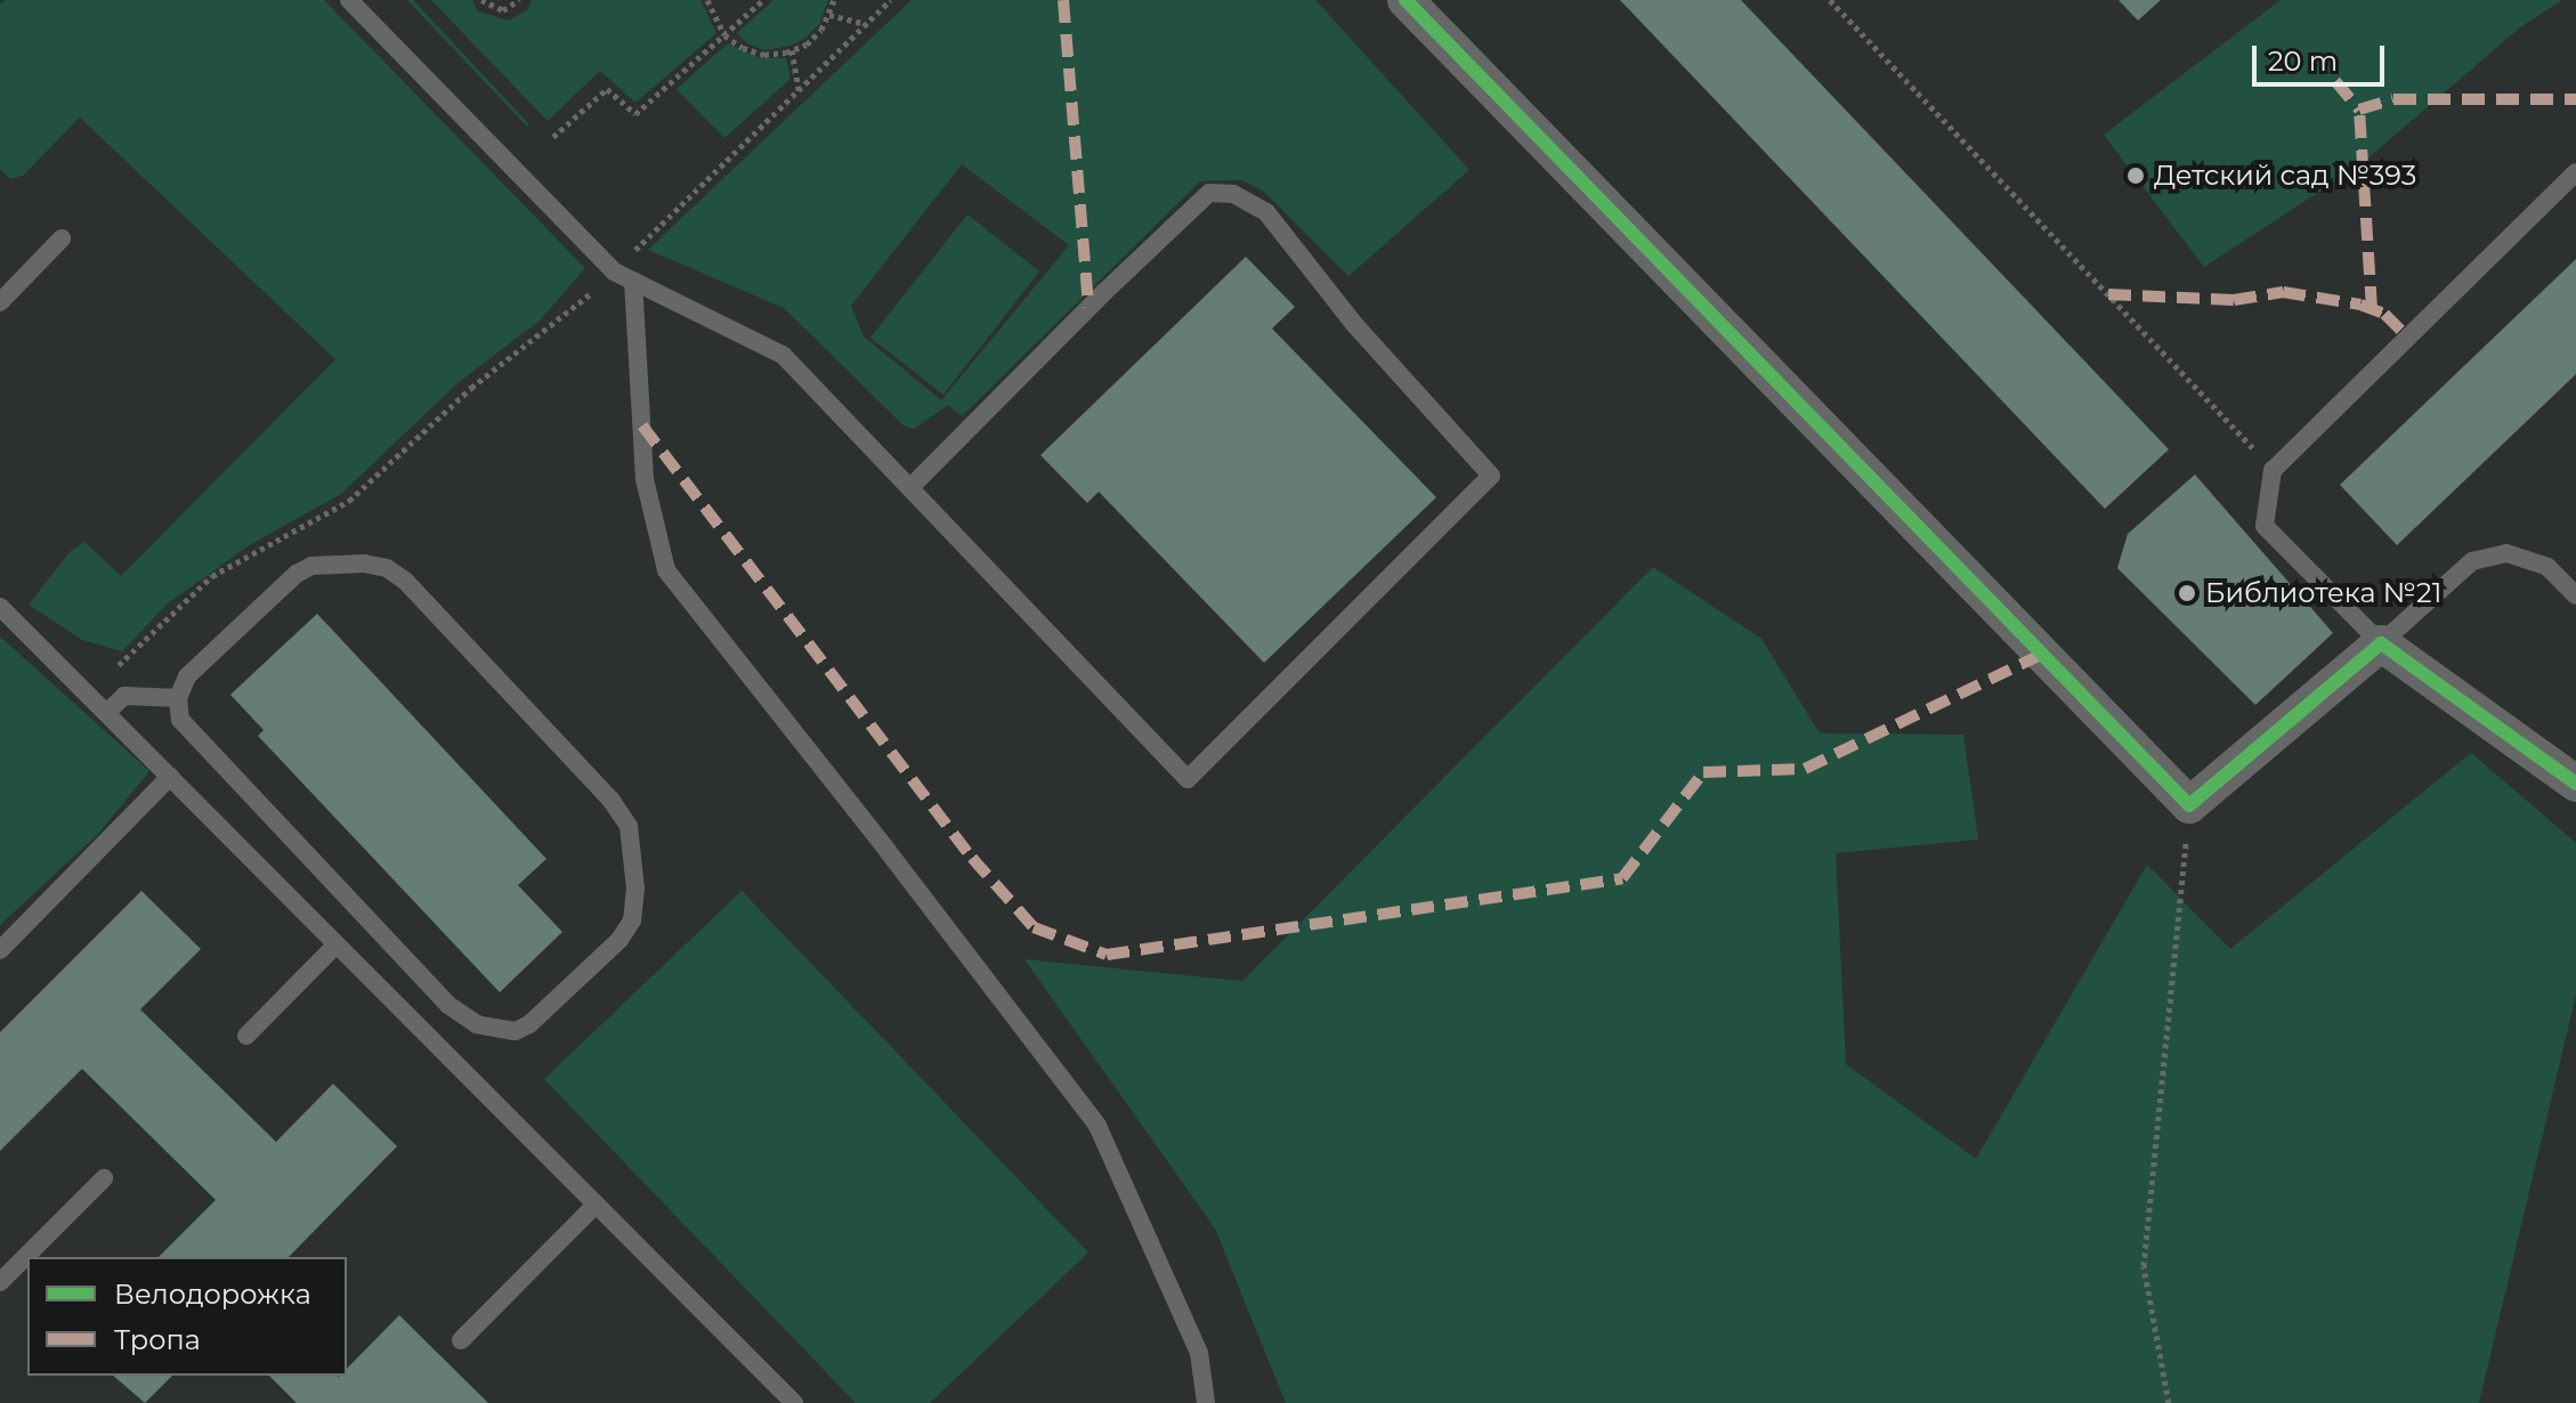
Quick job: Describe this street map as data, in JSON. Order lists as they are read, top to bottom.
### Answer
{
  "places": ["Детский сад №393", "Библиотека №21"],
  "legend": ["Велодорожка", "Тропа"],
  "scale_bar": "20 m"
}
